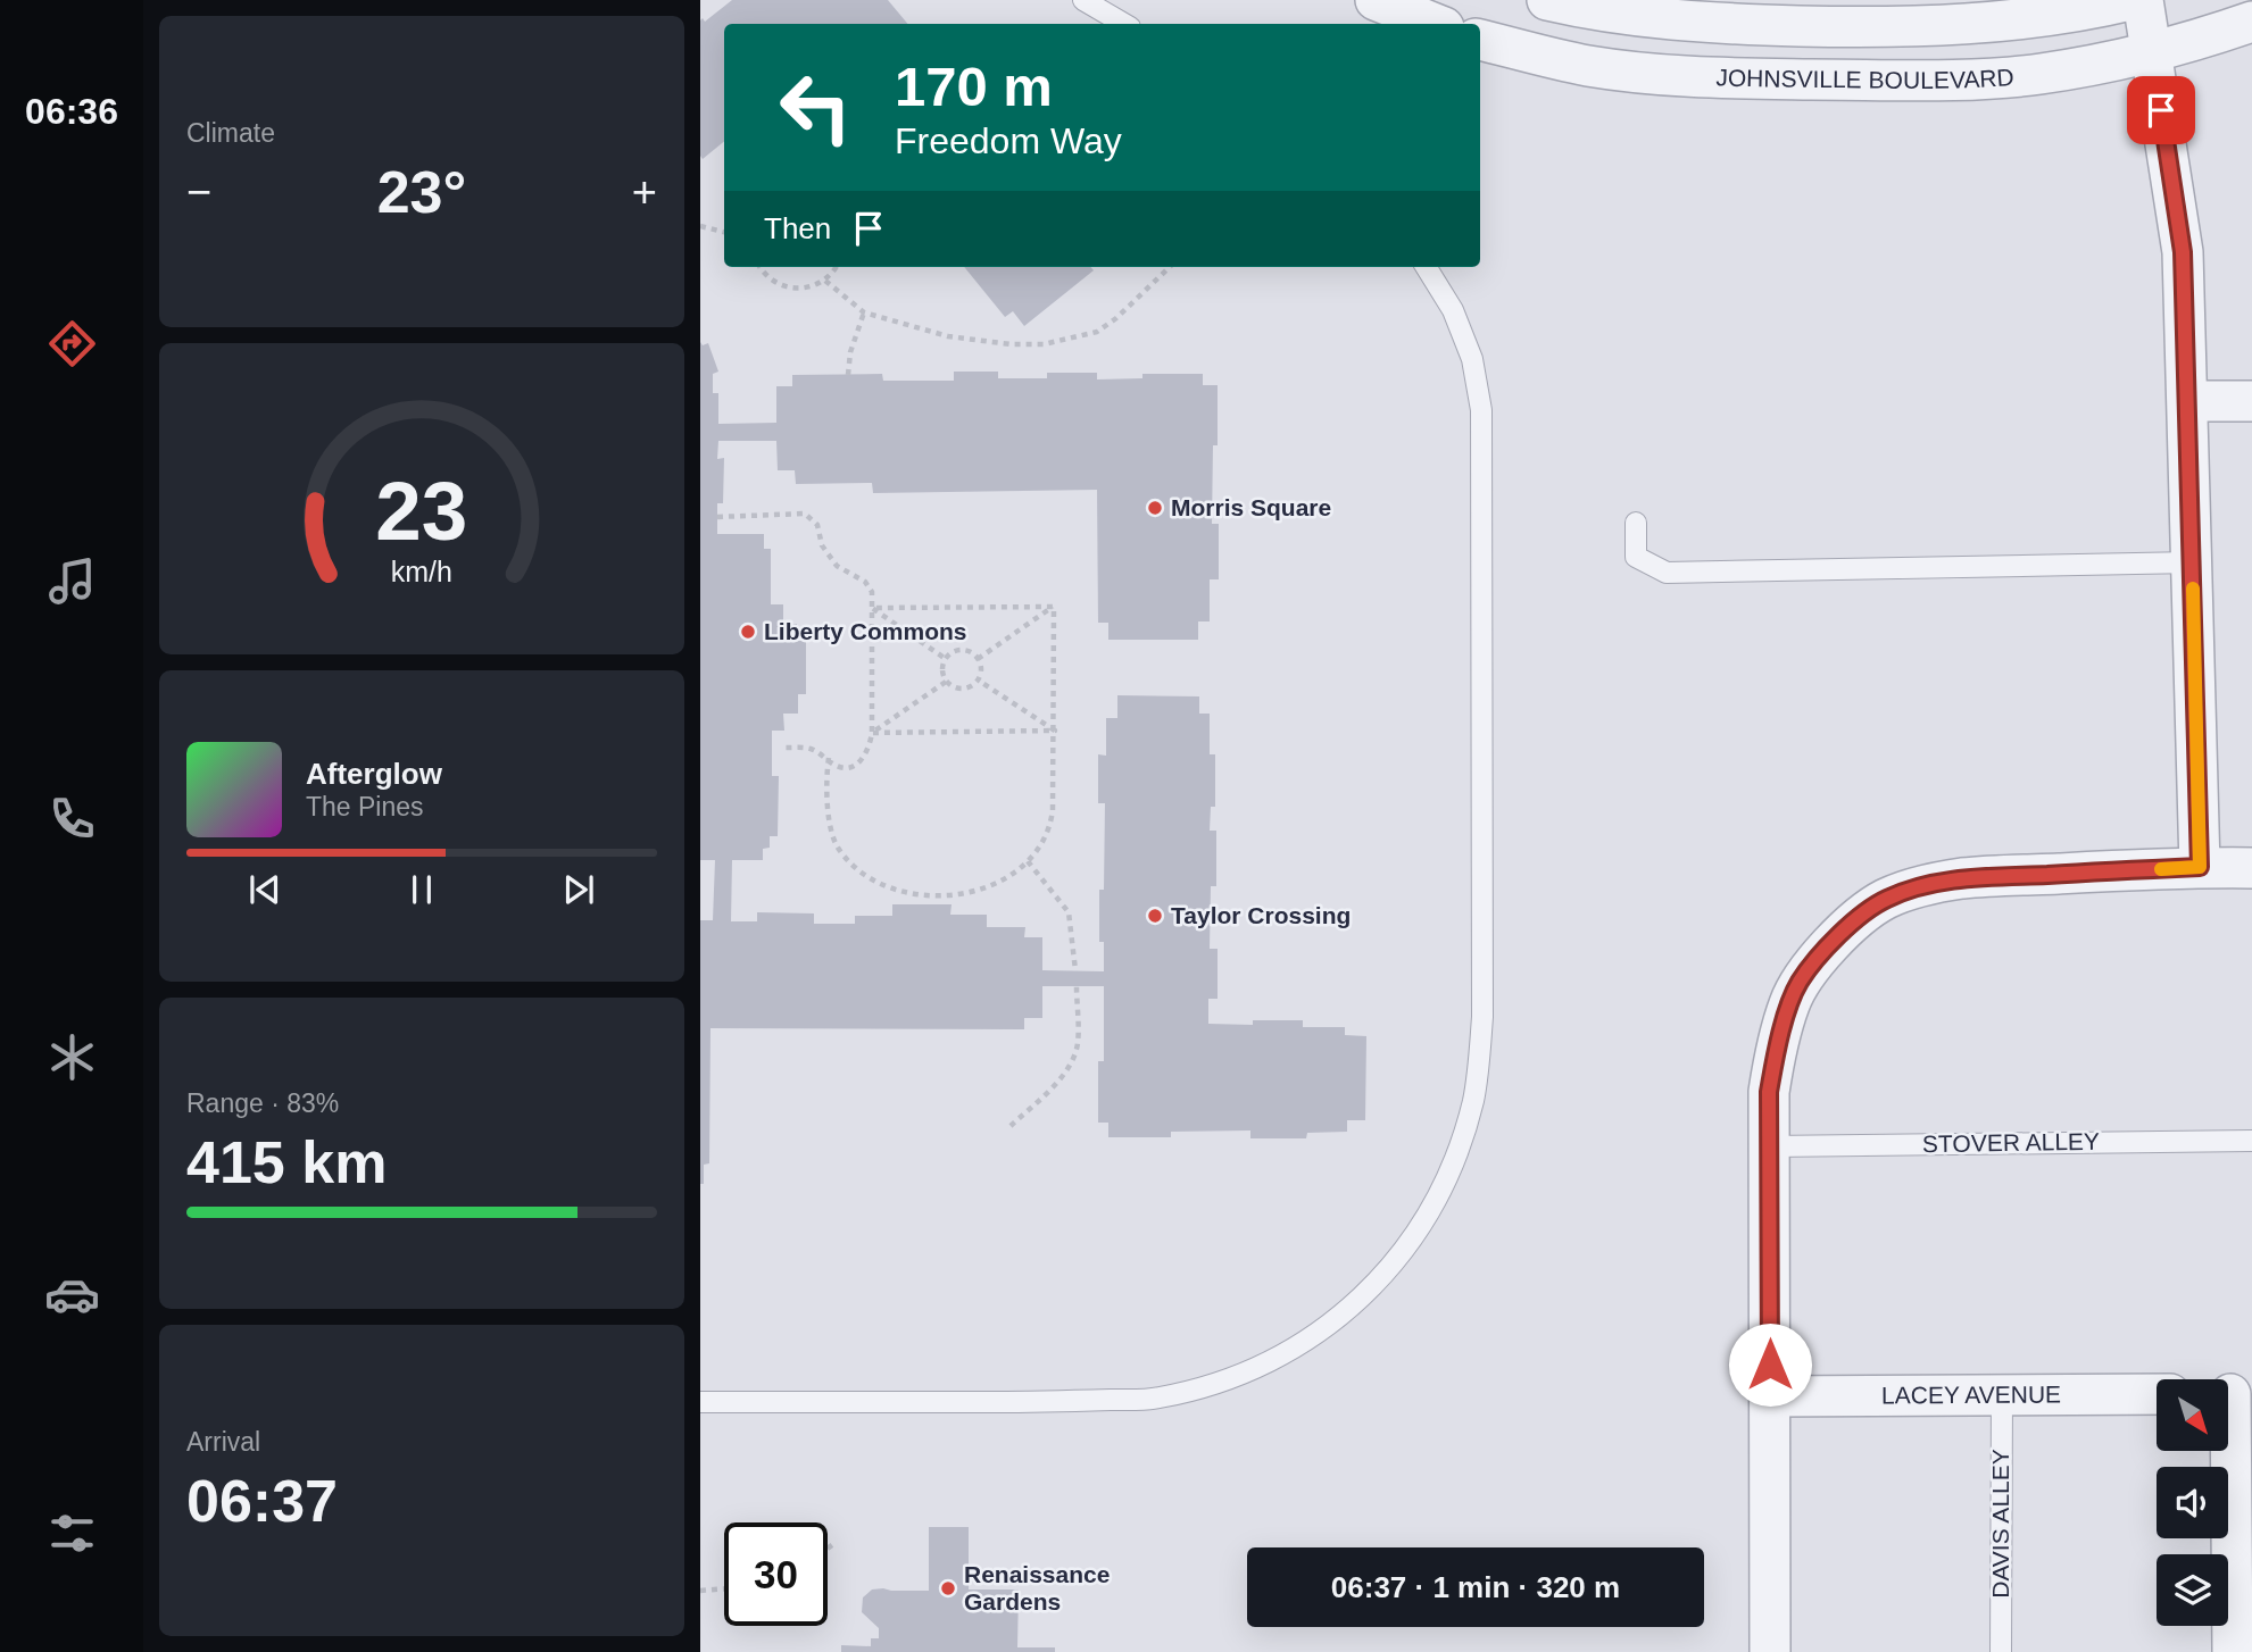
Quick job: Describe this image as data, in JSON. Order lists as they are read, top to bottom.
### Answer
{
  "streets": {
    "street": ["JOHNSVILLE BOULEVARD", "LACEY AVENUE"],
    "lane": ["STOVER ALLEY", "DAVIS ALLEY"]
  },
  "crossings": [
    ["LACEY AVENUE", "DAVIS ALLEY"]
  ],
  "places": [
    "Morris Square",
    "Liberty Commons",
    "Taylor Crossing",
    "Renaissance Gardens"
  ],
  "north": "bottom right",
  "page": {
    "tabs": "06:36",
    "tile": [
      "Climate",
      ["Range · 83%", "415 km"],
      ["Arrival", "06:37"]
    ],
    "turn": ["170 m", "Freedom Way"],
    "heat": ["−", "23°", "+"],
    "then": "Then",
    "song": ["Afterglow", "The Pines"],
    "limit": "30",
    "trip": "06:37 · 1 min · 320 m",
    "gauge": ["23", "km/h"]
  }
}
